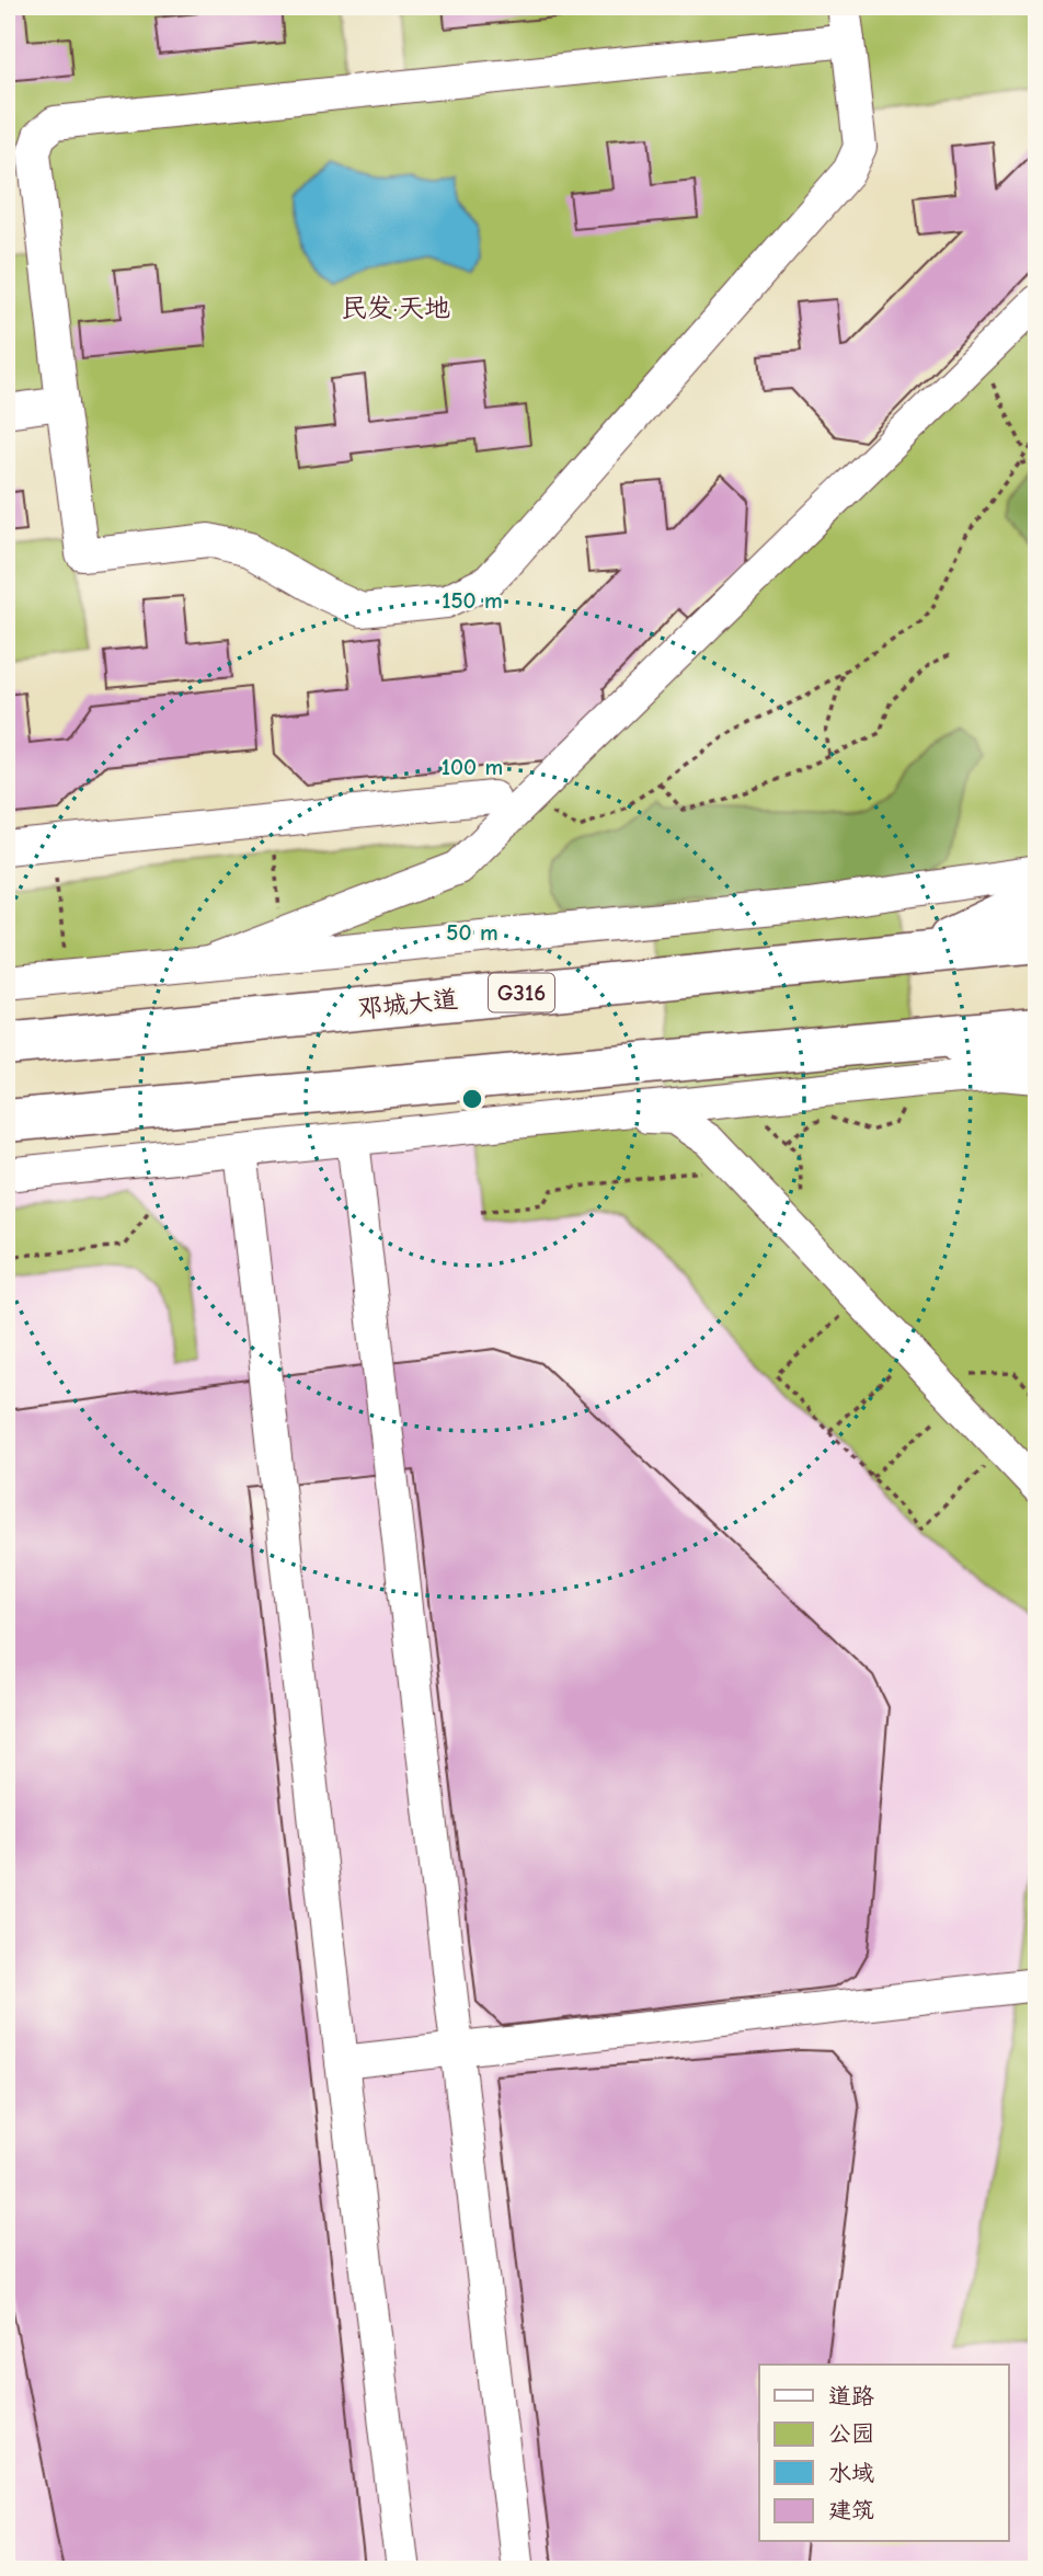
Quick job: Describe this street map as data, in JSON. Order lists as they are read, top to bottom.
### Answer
{
  "streets": {
    "highway": ["G316", "邓城大道"]
  },
  "districts": ["民发·天地"],
  "legend": [
    "道路",
    "公园",
    "水域",
    "建筑"
  ],
  "rings": ["150 m", "100 m", "50 m"]
}
